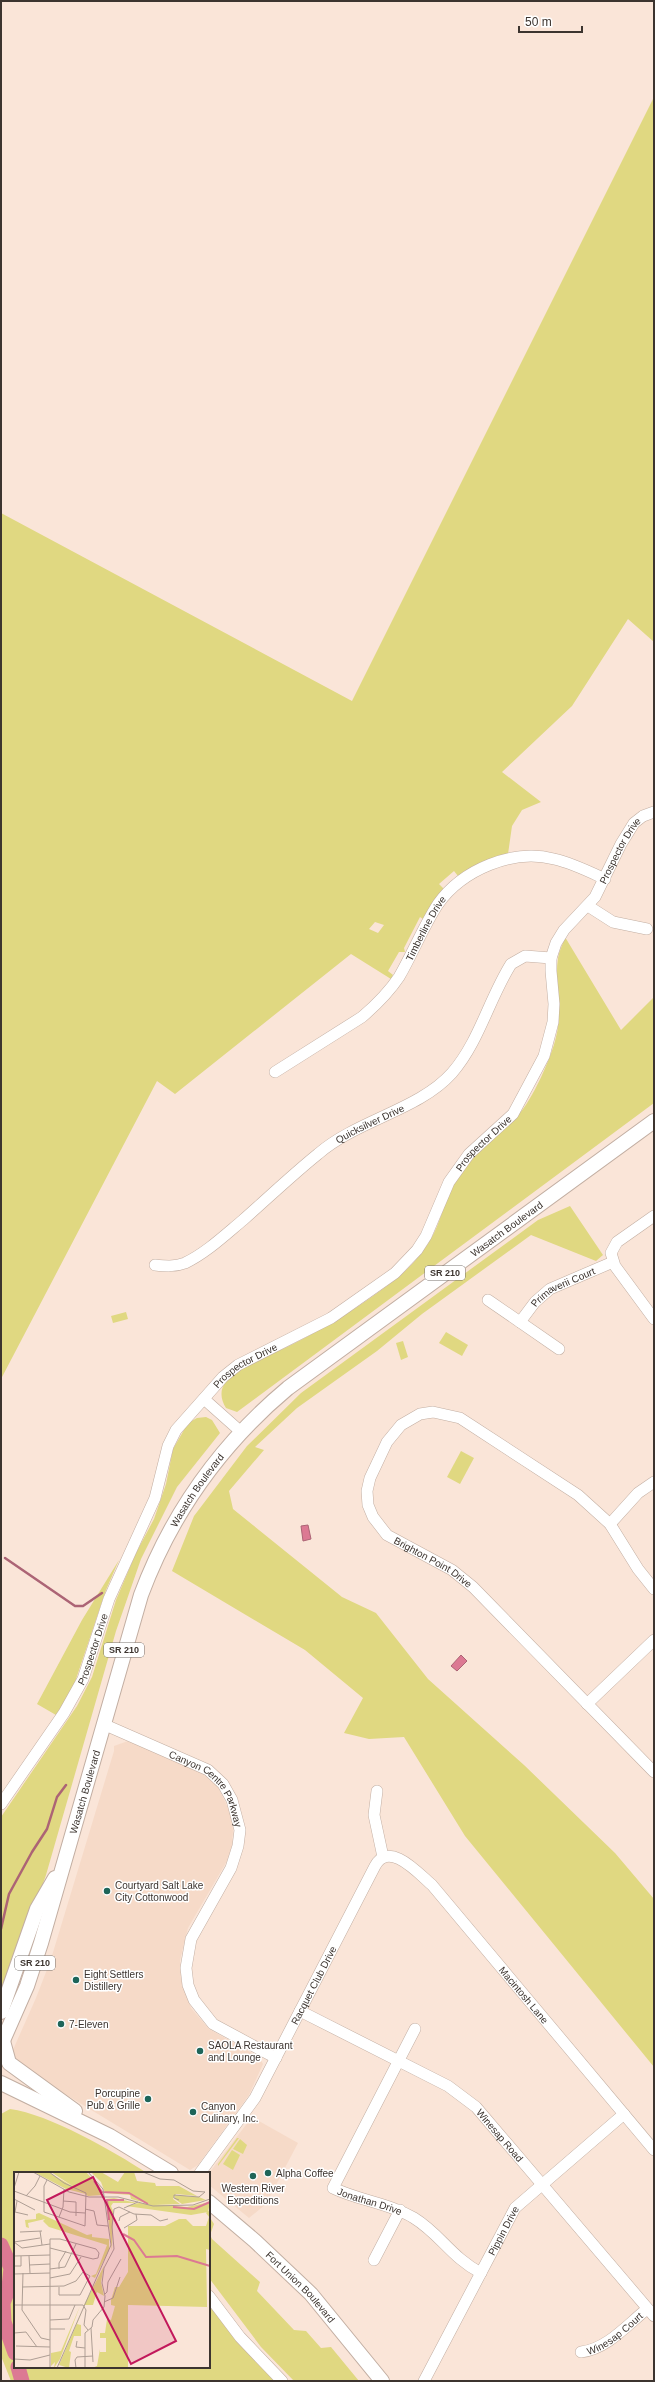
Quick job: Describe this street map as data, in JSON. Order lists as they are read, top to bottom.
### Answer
{
  "streets": {
    "main road": ["Wasatch Boulevard", "SR 210", "Fort Union Boulevard"],
    "street": [
      "Prospector Drive",
      "Timberline Drive",
      "Quicksilver Drive",
      "Primaverii Court",
      "Brighton Point Drive",
      "Canyon Centre Parkway",
      "Racquet Club Drive",
      "Macintosh Lane",
      "Winesap Road",
      "Jonathan Drive",
      "Pippin Drive",
      "Winesap Court"
    ]
  },
  "crossings": [
    ["Prospector Drive", "Timberline Drive"],
    ["Prospector Drive", "Quicksilver Drive"],
    ["Prospector Drive", "Wasatch Boulevard"],
    ["Wasatch Boulevard", "Canyon Centre Parkway"],
    ["Canyon Centre Parkway", "Racquet Club Drive"],
    ["Racquet Club Drive", "Macintosh Lane"],
    ["Racquet Club Drive", "Winesap Road"],
    ["Macintosh Lane", "Pippin Drive"],
    ["Winesap Road", "Jonathan Drive"],
    ["Winesap Road", "Pippin Drive"],
    ["Winesap Road", "Winesap Court"],
    ["Jonathan Drive", "Pippin Drive"]
  ],
  "places": [
    "Courtyard Salt Lake City Cottonwood",
    "Eight Settlers Distillery",
    "7-Eleven",
    "SAOLA Restaurant and Lounge",
    "Porcupine Pub & Grille",
    "Canyon Culinary, Inc.",
    "Alpha Coffee",
    "Western River Expeditions"
  ],
  "scale_bar": "50 m"
}
